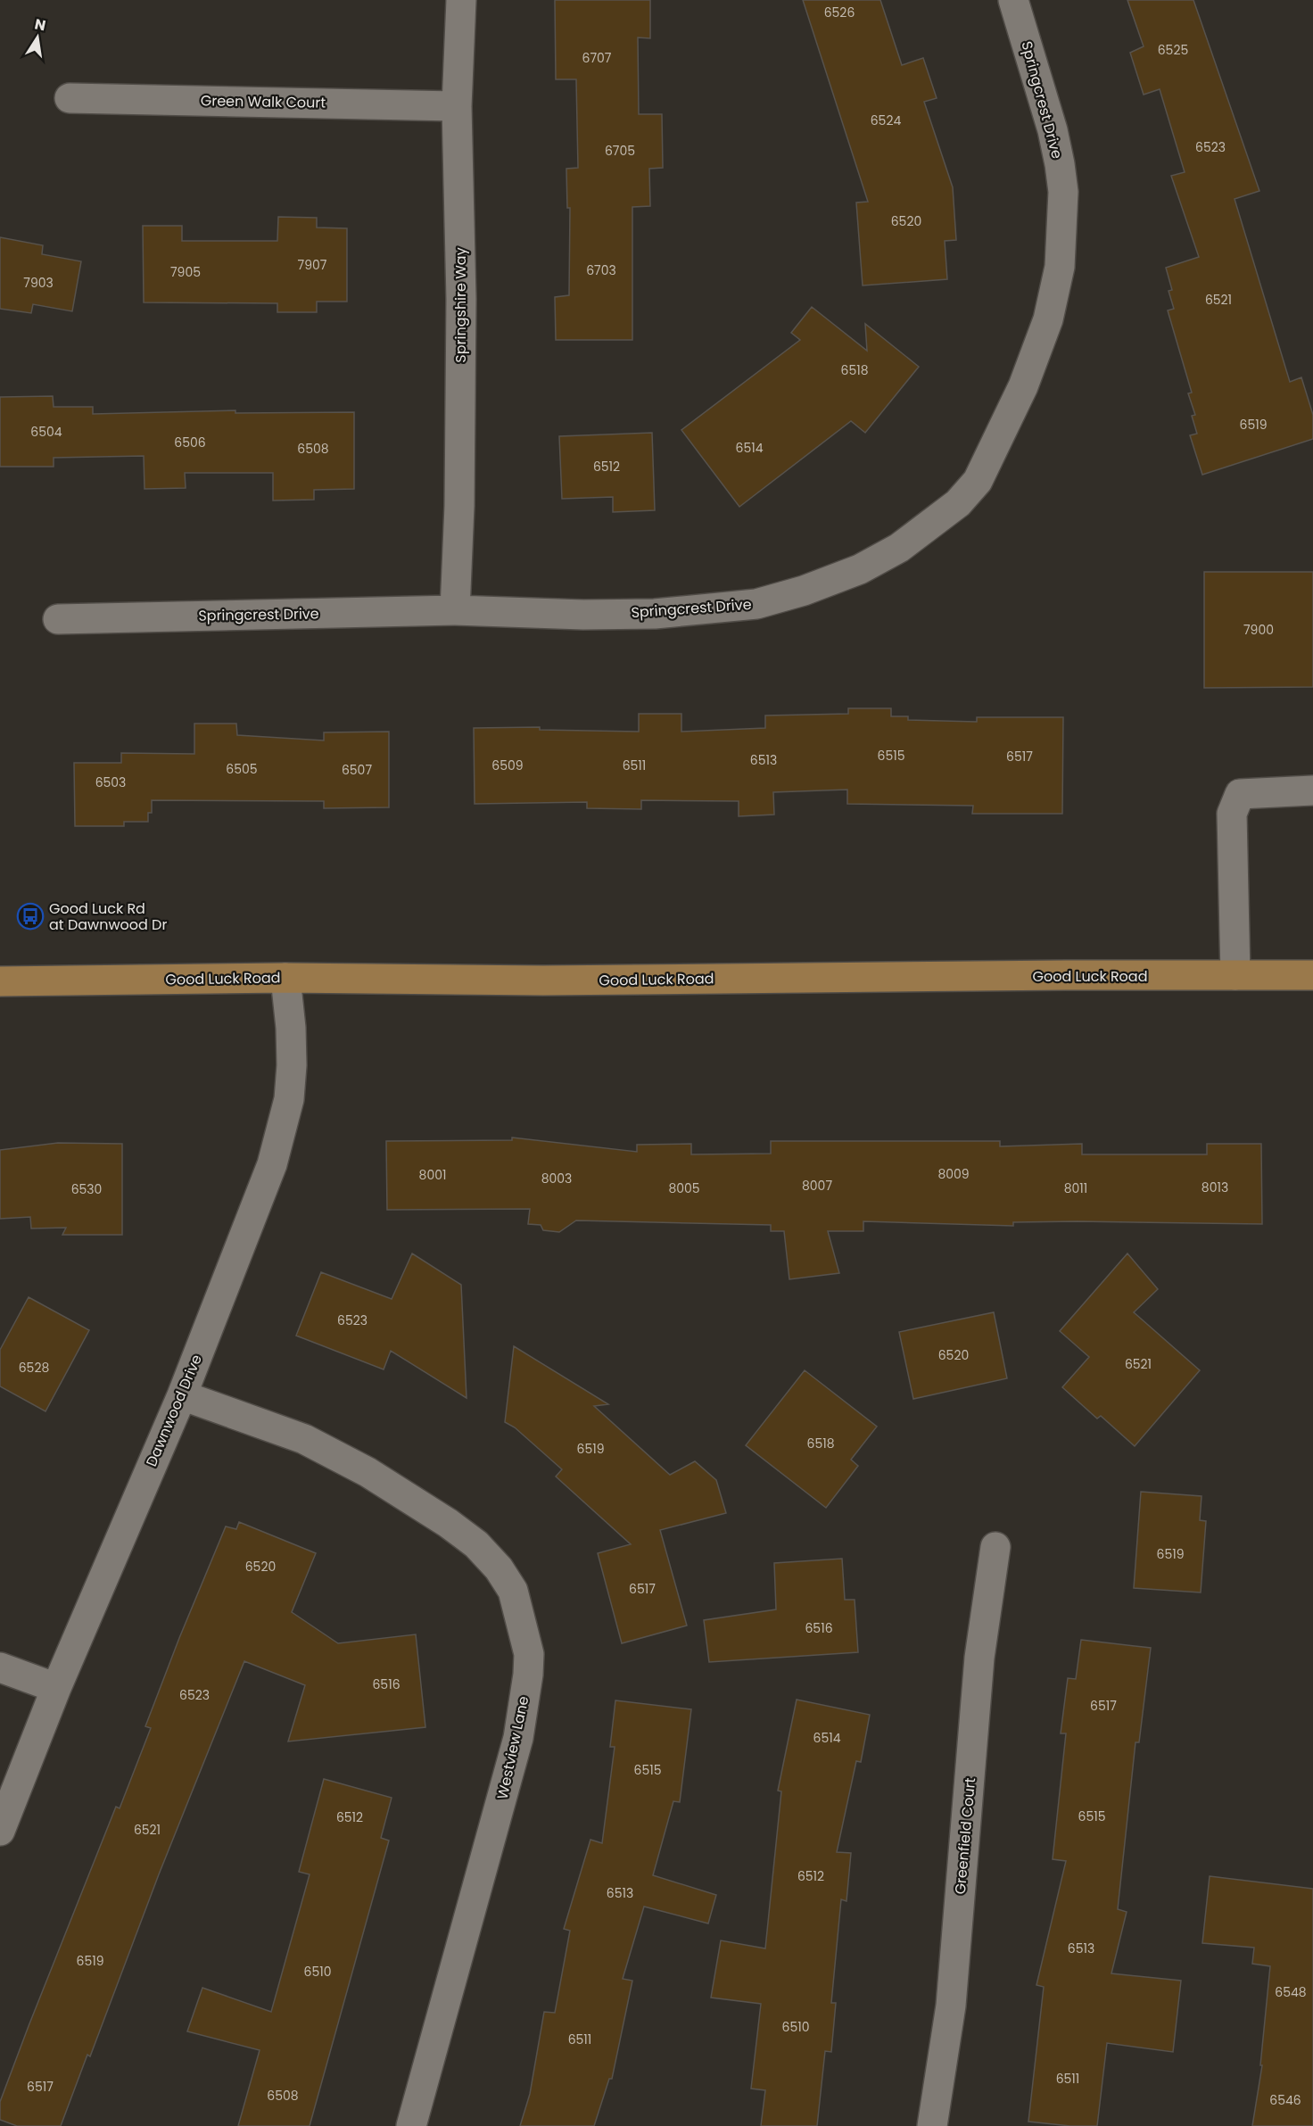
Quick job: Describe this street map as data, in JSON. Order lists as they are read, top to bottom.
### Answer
{
  "streets": {
    "main road": ["Good Luck Road"],
    "street": [
      "Springcrest Drive",
      "Green Walk Court",
      "Springshire Way",
      "Dawnwood Drive",
      "Westview Lane",
      "Greenfield Court"
    ]
  },
  "crossings": [
    ["Springcrest Drive", "Springshire Way"],
    ["Green Walk Court", "Springshire Way"],
    ["Good Luck Road", "Dawnwood Drive"],
    ["Dawnwood Drive", "Westview Lane"]
  ],
  "places": {
    "bus stop": ["Good Luck Rd at Dawnwood Dr"]
  },
  "house_numbers": [
    "6526",
    "6525",
    "6707",
    "6524",
    "6523",
    "6705",
    "6520",
    "7907",
    "6703",
    "7905",
    "7903",
    "6521",
    "6518",
    "6519",
    "6504",
    "6506",
    "6514",
    "6508",
    "6512",
    "7900",
    "6515",
    "6517",
    "6513",
    "6509",
    "6511",
    "6505",
    "6507",
    "6503",
    "8009",
    "8001",
    "8003",
    "8007",
    "8013",
    "8005",
    "8011",
    "6530",
    "6523",
    "6520",
    "6521",
    "6528",
    "6518",
    "6519",
    "6519",
    "6520",
    "6517",
    "6516",
    "6516",
    "6523",
    "6517",
    "6514",
    "6515",
    "6515",
    "6512",
    "6521",
    "6512",
    "6513",
    "6513",
    "6519",
    "6510",
    "6548",
    "6510",
    "6511",
    "6511",
    "6517",
    "6508",
    "6546"
  ],
  "north": "top"
}
